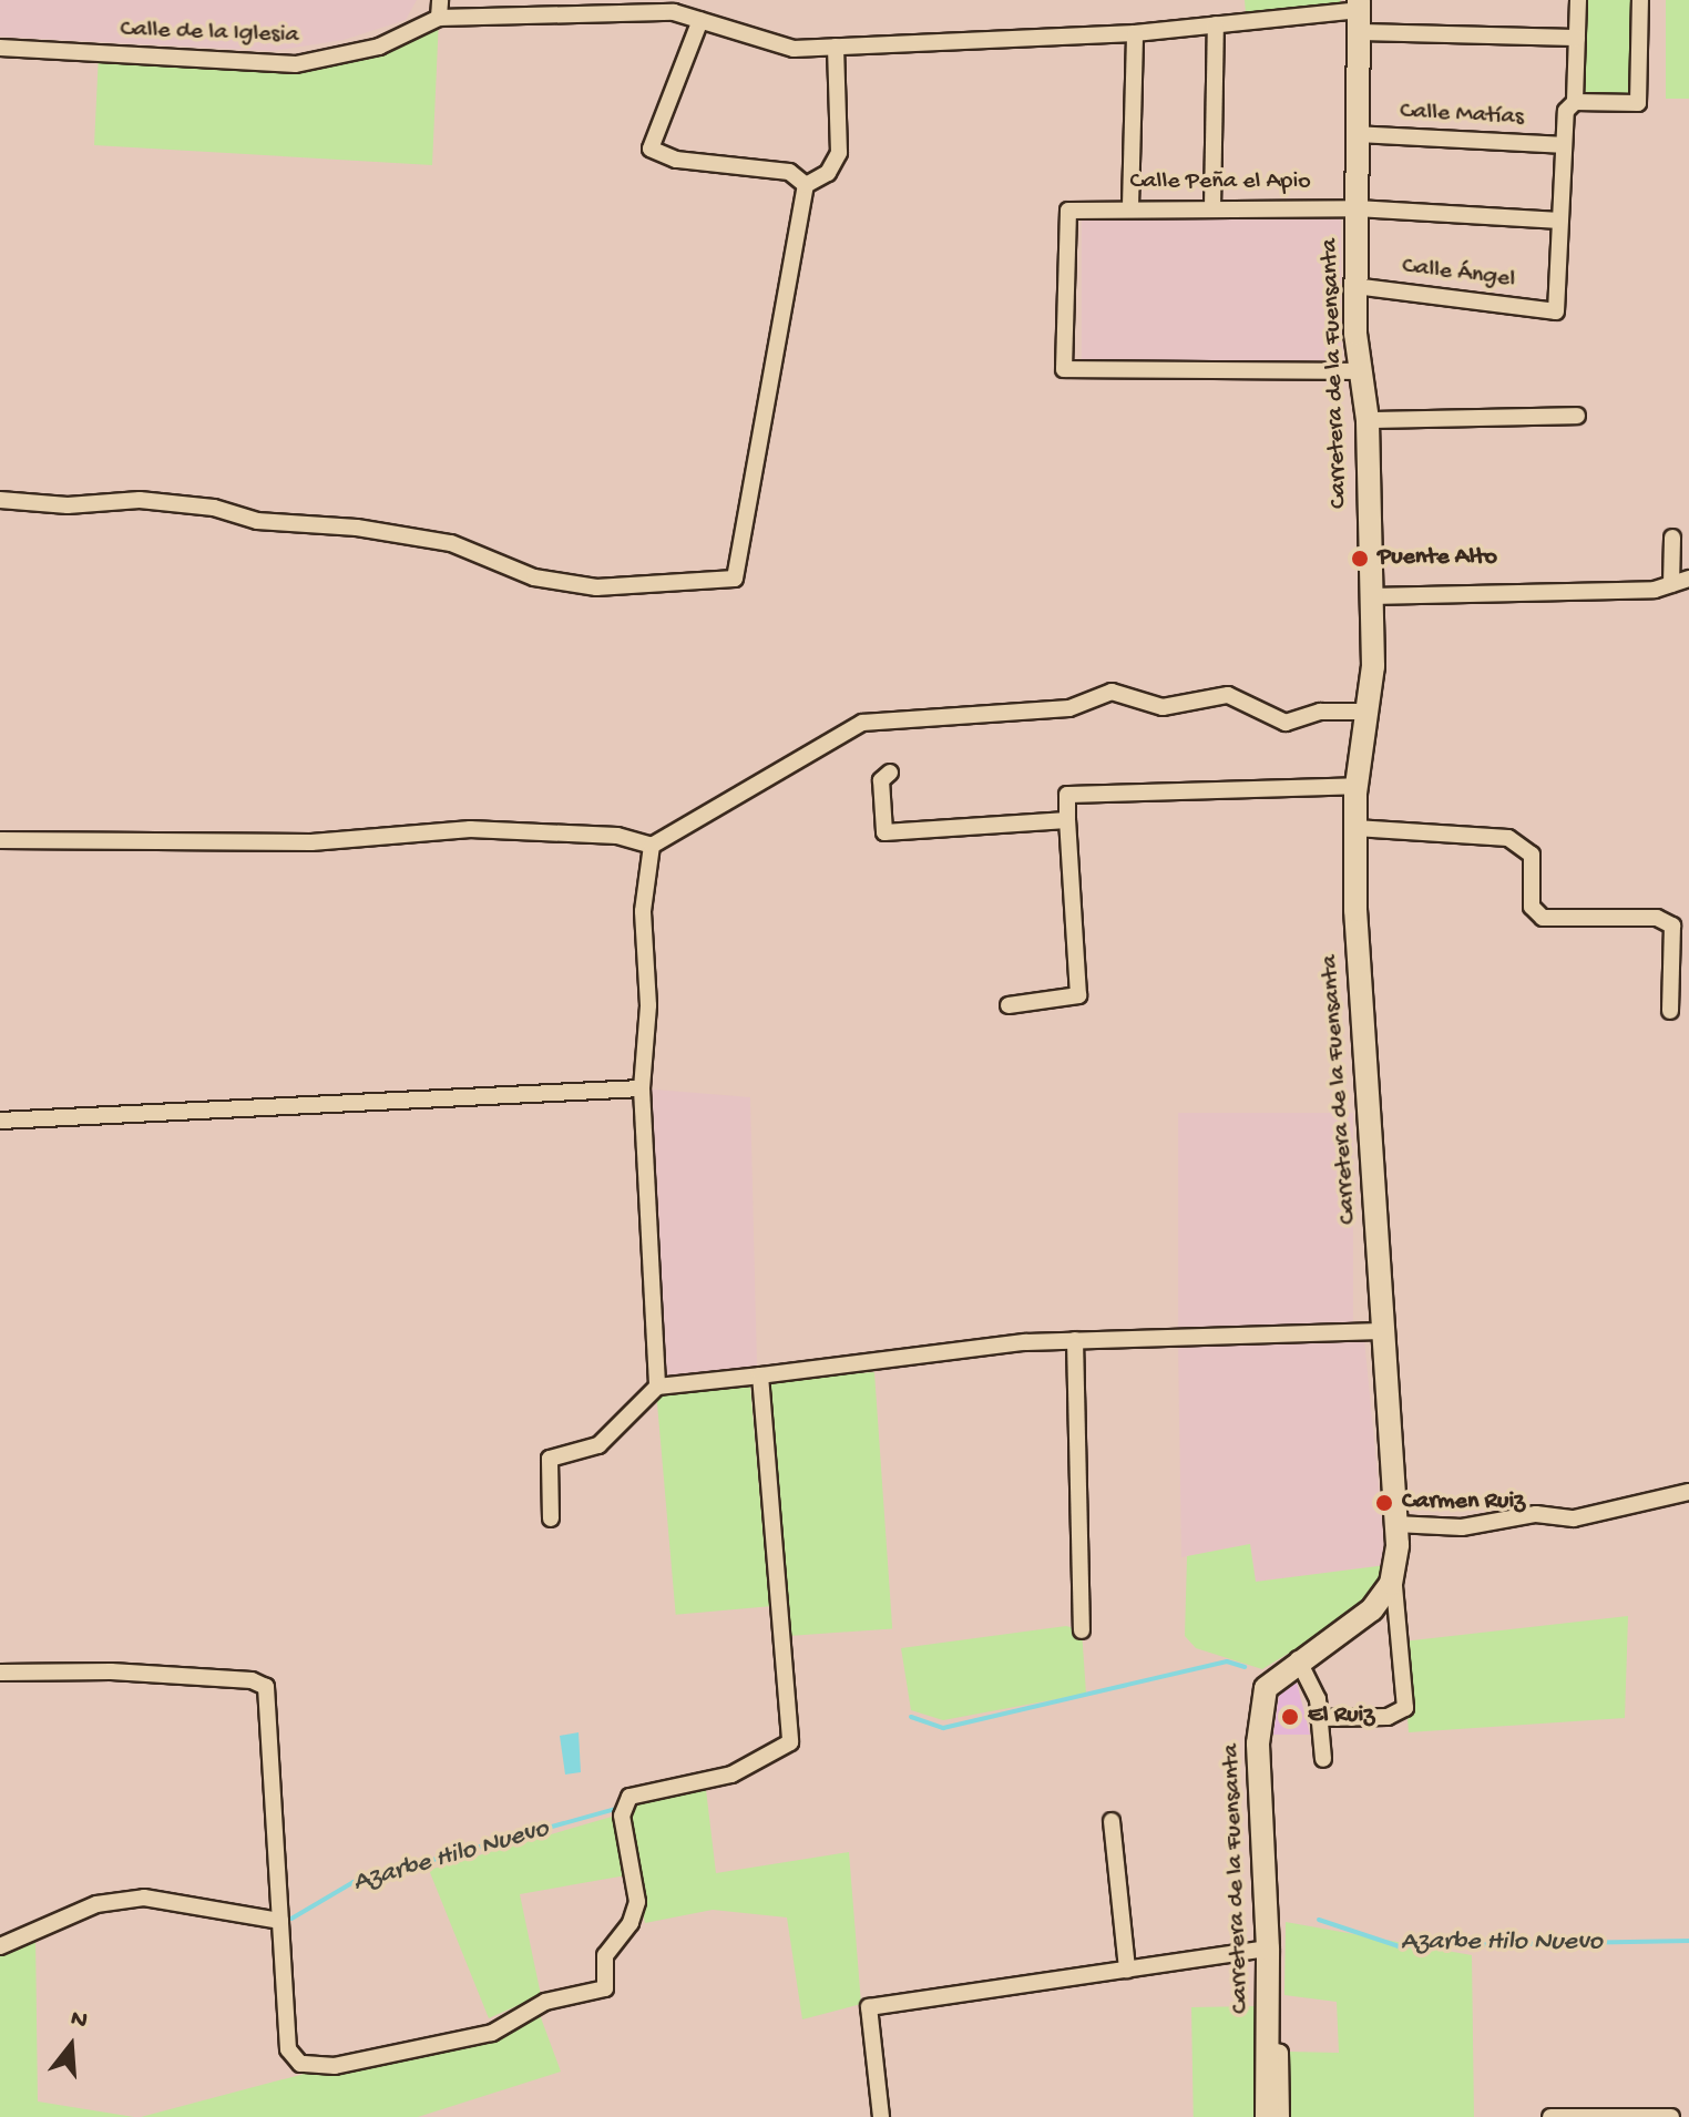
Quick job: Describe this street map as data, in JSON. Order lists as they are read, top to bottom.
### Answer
{
  "streets": {
    "main road": ["Carretera de la Fuensanta"],
    "street": [
      "Calle de la Iglesia",
      "Calle Matías",
      "Calle Peña el Apio",
      "Calle Ángel"
    ]
  },
  "crossings": [
    ["Calle de la Iglesia", "Carretera de la Fuensanta"],
    ["Calle Matías", "Carretera de la Fuensanta"],
    ["Calle Peña el Apio", "Calle Ángel"],
    ["Calle Peña el Apio", "Carretera de la Fuensanta"],
    ["Calle Ángel", "Carretera de la Fuensanta"]
  ],
  "water": ["Azarbe Hilo Nuevo"],
  "places": ["Puente Alto", "Carmen Ruiz", "El Ruiz"],
  "north": "top"
}
